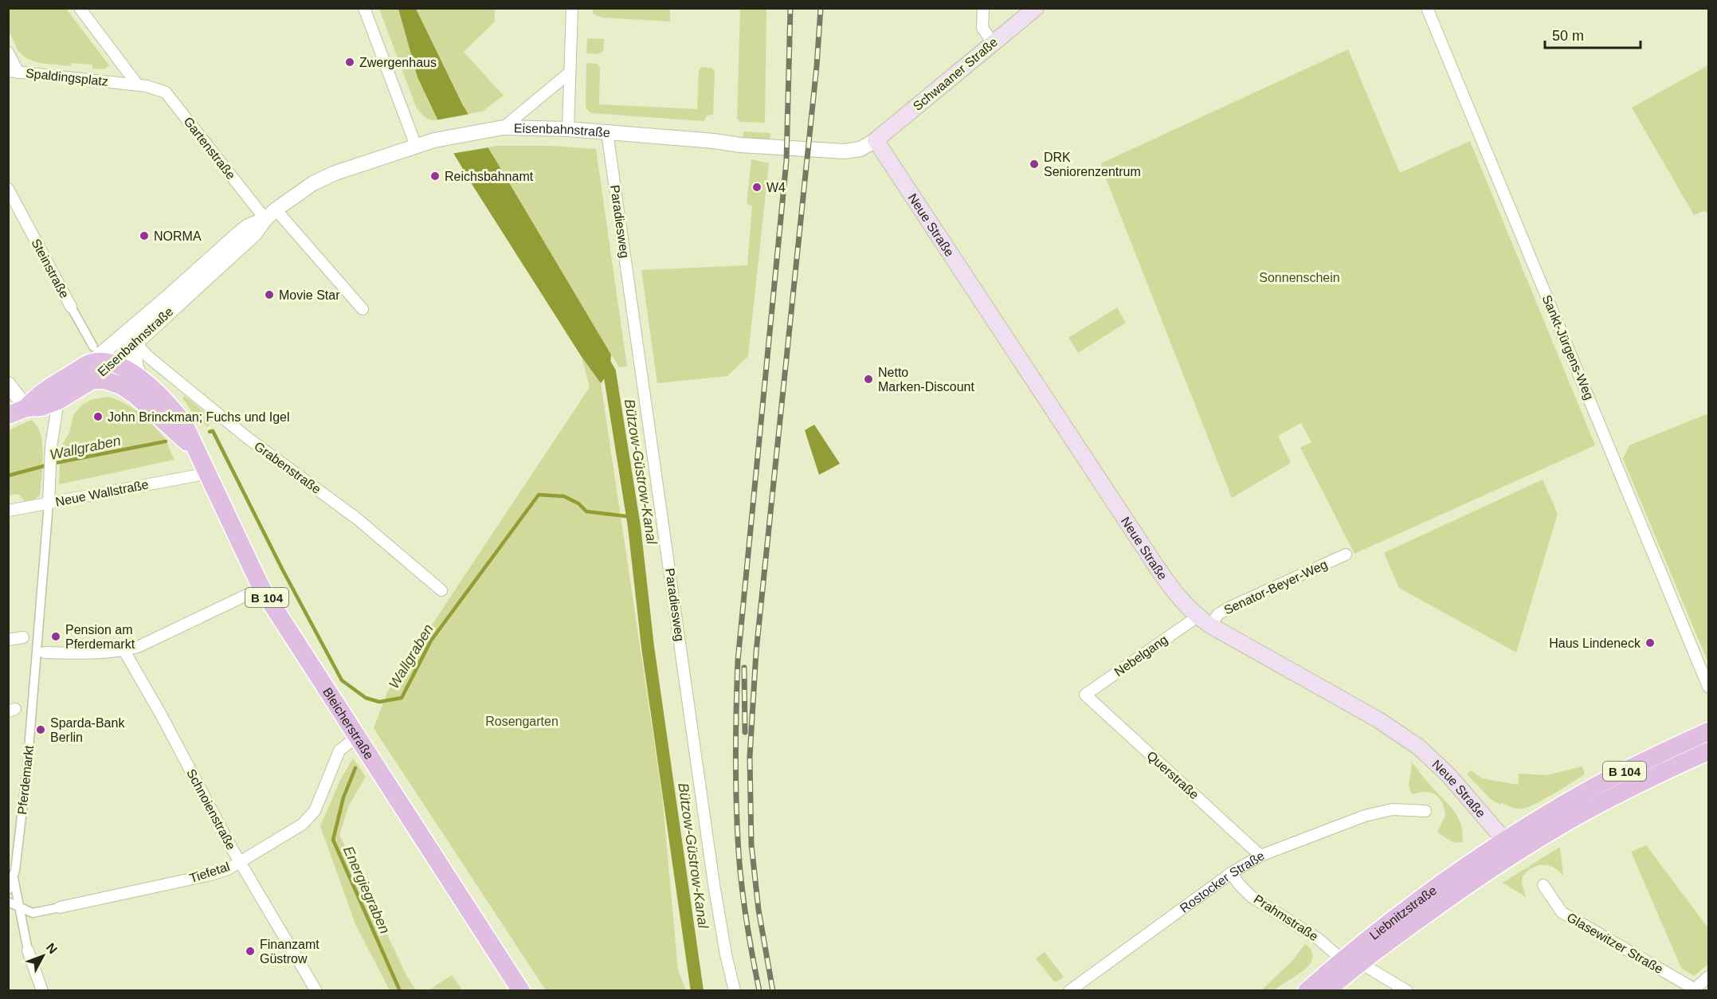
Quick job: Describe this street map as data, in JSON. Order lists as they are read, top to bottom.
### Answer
{
  "streets": {
    "main road": [
      "Schwaaner Straße",
      "Eisenbahnstraße",
      "Neue Straße",
      "B 104",
      "Bleicherstraße",
      "Liebnitzstraße"
    ],
    "street": [
      "Spaldingsplatz",
      "Gartenstraße",
      "Paradiesweg",
      "Steinstraße",
      "Sankt-Jürgens-Weg",
      "Grabenstraße",
      "Neue Wallstraße",
      "Senator-Beyer-Weg",
      "Nebelgang",
      "Querstraße",
      "Pferdemarkt",
      "Schnoienstraße",
      "Tiefetal",
      "Rostocker Straße",
      "Prahmstraße",
      "Glasewitzer Straße"
    ]
  },
  "crossings": [
    ["Schwaaner Straße", "Eisenbahnstraße"],
    ["Schwaaner Straße", "Neue Straße"],
    ["Spaldingsplatz", "Gartenstraße"],
    ["Eisenbahnstraße", "Gartenstraße"],
    ["Eisenbahnstraße", "Paradiesweg"],
    ["Eisenbahnstraße", "Neue Straße"],
    ["Eisenbahnstraße", "Steinstraße"],
    ["Eisenbahnstraße", "Grabenstraße"],
    ["Eisenbahnstraße", "Bleicherstraße"],
    ["Neue Straße", "Senator-Beyer-Weg"],
    ["Neue Straße", "B 104"],
    ["Neue Straße", "Nebelgang"],
    ["Neue Straße", "Liebnitzstraße"],
    ["Steinstraße", "Bleicherstraße"],
    ["Neue Wallstraße", "Pferdemarkt"],
    ["Senator-Beyer-Weg", "Nebelgang"],
    ["B 104", "Liebnitzstraße"],
    ["Nebelgang", "Querstraße"],
    ["Bleicherstraße", "Tiefetal"],
    ["Querstraße", "Rostocker Straße"],
    ["Pferdemarkt", "Tiefetal"],
    ["Schnoienstraße", "Tiefetal"],
    ["Rostocker Straße", "Prahmstraße"],
    ["Liebnitzstraße", "Prahmstraße"]
  ],
  "water": ["Wallgraben", "Bützow-Güstrow-Kanal", "Energiegraben"],
  "parks": ["Sonnenschein", "Rosengarten"],
  "places": [
    "Zwergenhaus",
    "DRK Seniorenzentrum",
    "Reichsbahnamt",
    "W4",
    "NORMA",
    "Movie Star",
    "Netto Marken-Discount",
    "John Brinckman; Fuchs und Igel",
    "Pension am Pferdemarkt",
    "Haus Lindeneck",
    "Sparda-Bank Berlin",
    "Finanzamt Güstrow"
  ],
  "scale_bar": "50 m",
  "north": "top right"
}
